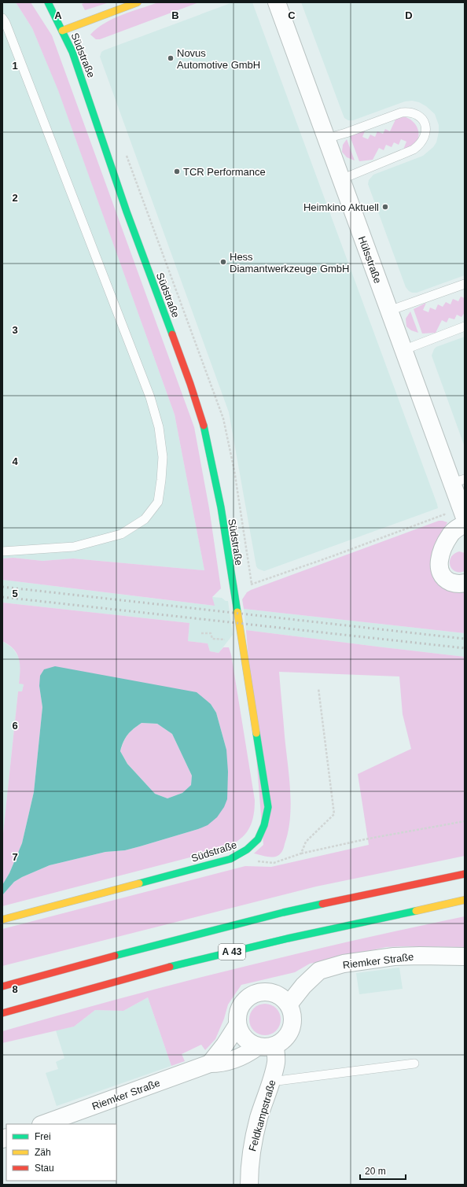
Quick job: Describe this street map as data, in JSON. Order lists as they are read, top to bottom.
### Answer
{
  "streets": {
    "main road": ["Südstraße", "A 43"],
    "street": ["Hülsstraße", "Riemker Straße", "Feldkampstraße"]
  },
  "crossings": [
    ["Riemker Straße", "Feldkampstraße"]
  ],
  "places": [
    "Novus Automotive GmbH",
    "TCR Performance",
    "Heimkino Aktuell",
    "Hess Diamantwerkzeuge GmbH"
  ],
  "legend": ["Frei", "Zäh", "Stau"],
  "scale_bar": "20 m",
  "grid": {
    "columns": [
      "A",
      "B",
      "C",
      "D"
    ],
    "rows": [
      "1",
      "2",
      "3",
      "4",
      "5",
      "6",
      "7",
      "8"
    ]
  }
}
